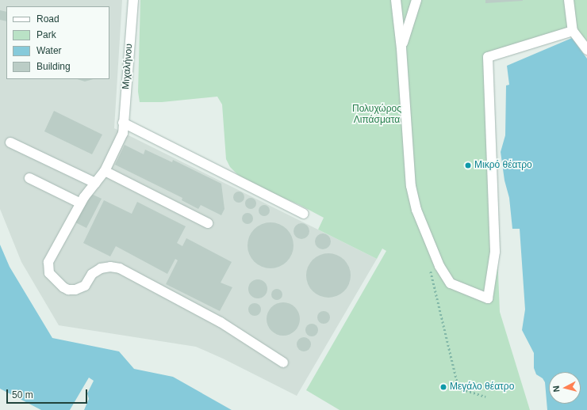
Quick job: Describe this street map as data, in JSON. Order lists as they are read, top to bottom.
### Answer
{
  "streets": {
    "street": ["Μιχαλήνου"]
  },
  "parks": ["Πολυχώρος Λιπάσματα"],
  "places": ["Μικρό θέατρο", "Μεγάλο θέατρο"],
  "legend": [
    "Road",
    "Park",
    "Water",
    "Building"
  ],
  "scale_bar": "50 m",
  "north": "left"
}
